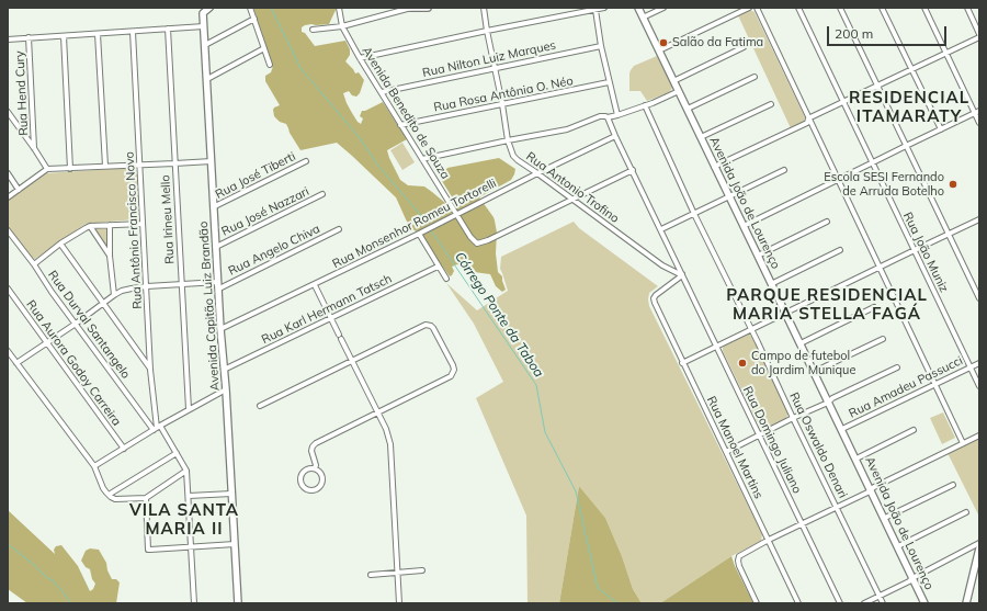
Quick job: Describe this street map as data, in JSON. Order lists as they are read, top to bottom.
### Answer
{
  "streets": {
    "street": [
      "Rua Nilton Luiz Marques",
      "Rua Hend Cury",
      "Rua Rosa Antônia O. Néo",
      "Avenida Benedito de Souza",
      "Rua José Tiberti",
      "Rua Antonio Trofino",
      "Avenida João de Lourenço",
      "Rua José Nazzari",
      "Rua Irineu Mello",
      "Rua Monsenhor Romeu Tortorelli",
      "Rua Antônio Francisco Novo",
      "Rua Angelo Chiva",
      "Rua João Muniz",
      "Avenida Capitão Luiz Brandão",
      "Rua Karl Hermann Tatsch",
      "Rua Durval Santangelo",
      "Rua Aurora Godoy Carreira",
      "Rua Amadeu Passucci",
      "Rua Domingo Juliano",
      "Rua Oswaldo Denari",
      "Rua Manoel Martins"
    ]
  },
  "crossings": [
    ["Rua Nilton Luiz Marques", "Avenida Benedito de Souza"],
    ["Rua Nilton Luiz Marques", "Rua Antonio Trofino"],
    ["Rua Rosa Antônia O. Néo", "Avenida Benedito de Souza"],
    ["Rua Rosa Antônia O. Néo", "Rua Antonio Trofino"],
    ["Avenida Benedito de Souza", "Rua Antonio Trofino"],
    ["Avenida Benedito de Souza", "Rua Monsenhor Romeu Tortorelli"],
    ["Rua José Tiberti", "Avenida Capitão Luiz Brandão"],
    ["Rua Antonio Trofino", "Rua Monsenhor Romeu Tortorelli"],
    ["Rua Antonio Trofino", "Rua Domingo Juliano"],
    ["Rua Antonio Trofino", "Rua Manoel Martins"],
    ["Avenida João de Lourenço", "Rua Amadeu Passucci"],
    ["Rua José Nazzari", "Avenida Capitão Luiz Brandão"],
    ["Rua Monsenhor Romeu Tortorelli", "Avenida Capitão Luiz Brandão"],
    ["Rua Monsenhor Romeu Tortorelli", "Rua Domingo Juliano"],
    ["Rua Antônio Francisco Novo", "Rua Durval Santangelo"],
    ["Rua Angelo Chiva", "Avenida Capitão Luiz Brandão"],
    ["Rua João Muniz", "Rua Amadeu Passucci"],
    ["Avenida Capitão Luiz Brandão", "Rua Karl Hermann Tatsch"],
    ["Rua Domingo Juliano", "Rua Manoel Martins"]
  ],
  "districts": ["RESIDENCIAL ITAMARATY", "PARQUE RESIDENCIAL MARIA STELLA FAGÁ", "VILA SANTA MARIA II"],
  "water": ["Córrego Ponte da Taboa"],
  "places": ["Salão da Fatima", "Escola SESI Fernando de Arruda Botelho", "Campo de futebol do Jardim Munique"],
  "scale_bar": "200 m"
}
